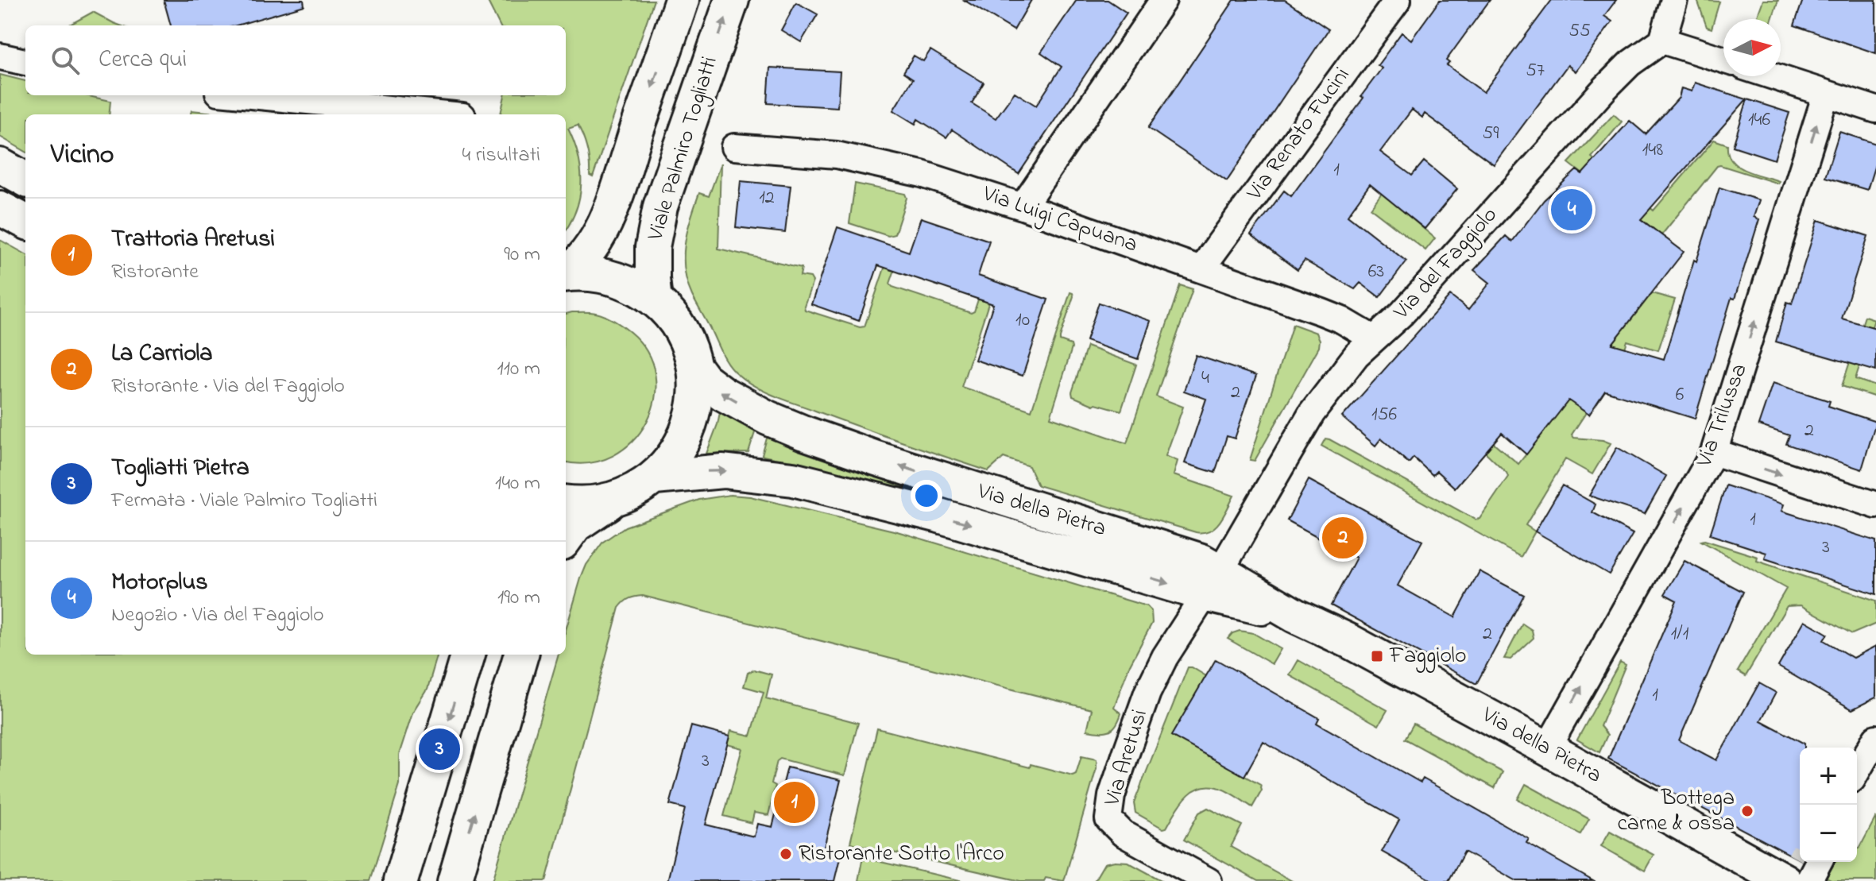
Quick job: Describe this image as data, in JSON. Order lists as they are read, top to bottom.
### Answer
{
  "streets": {
    "main road": ["Viale Palmiro Togliatti", "Via della Pietra"],
    "street": [
      "Via Renato Fucini",
      "Via Luigi Capuana",
      "Via del Faggiolo",
      "Via Trilussa",
      "Via Aretusi"
    ]
  },
  "crossings": [
    ["Via Renato Fucini", "Via Luigi Capuana"],
    ["Via Luigi Capuana", "Via del Faggiolo"],
    ["Via del Faggiolo", "Via della Pietra"],
    ["Via del Faggiolo", "Via Aretusi"],
    ["Via Trilussa", "Via della Pietra"],
    ["Via della Pietra", "Via Aretusi"]
  ],
  "one_way": ["Via Trilussa"],
  "places": {
    "transit": ["Faggiolo"],
    "other": ["Bottega carne & ossa", "Ristorante Sotto l'Arco"]
  },
  "house_numbers": [
    "55",
    "57",
    "146",
    "59",
    "148",
    "1",
    "12",
    "63",
    "10",
    "4",
    "2",
    "6",
    "156",
    "2",
    "1",
    "3",
    "2",
    "1/1",
    "1",
    "3"
  ],
  "north": "right",
  "page": {
    "search": "Cerca qui",
    "heading": ["Vicino", "4 risultati"],
    "pins": [
      "4",
      "2",
      "3",
      "1"
    ],
    "list": [
      {
        "mark": "1",
        "name": "Trattoria Aretusi",
        "note": "Ristorante",
        "value": "90 m"
      },
      {
        "mark": "2",
        "name": "La Carriola",
        "note": "Ristorante · Via del Faggiolo",
        "value": "110 m"
      },
      {
        "mark": "3",
        "name": "Togliatti Pietra",
        "note": "Fermata · Viale Palmiro Togliatti",
        "value": "140 m"
      },
      {
        "mark": "4",
        "name": "Motorplus",
        "note": "Negozio · Via del Faggiolo",
        "value": "190 m"
      }
    ],
    "map_buttons": ["+", "−"]
  }
}
